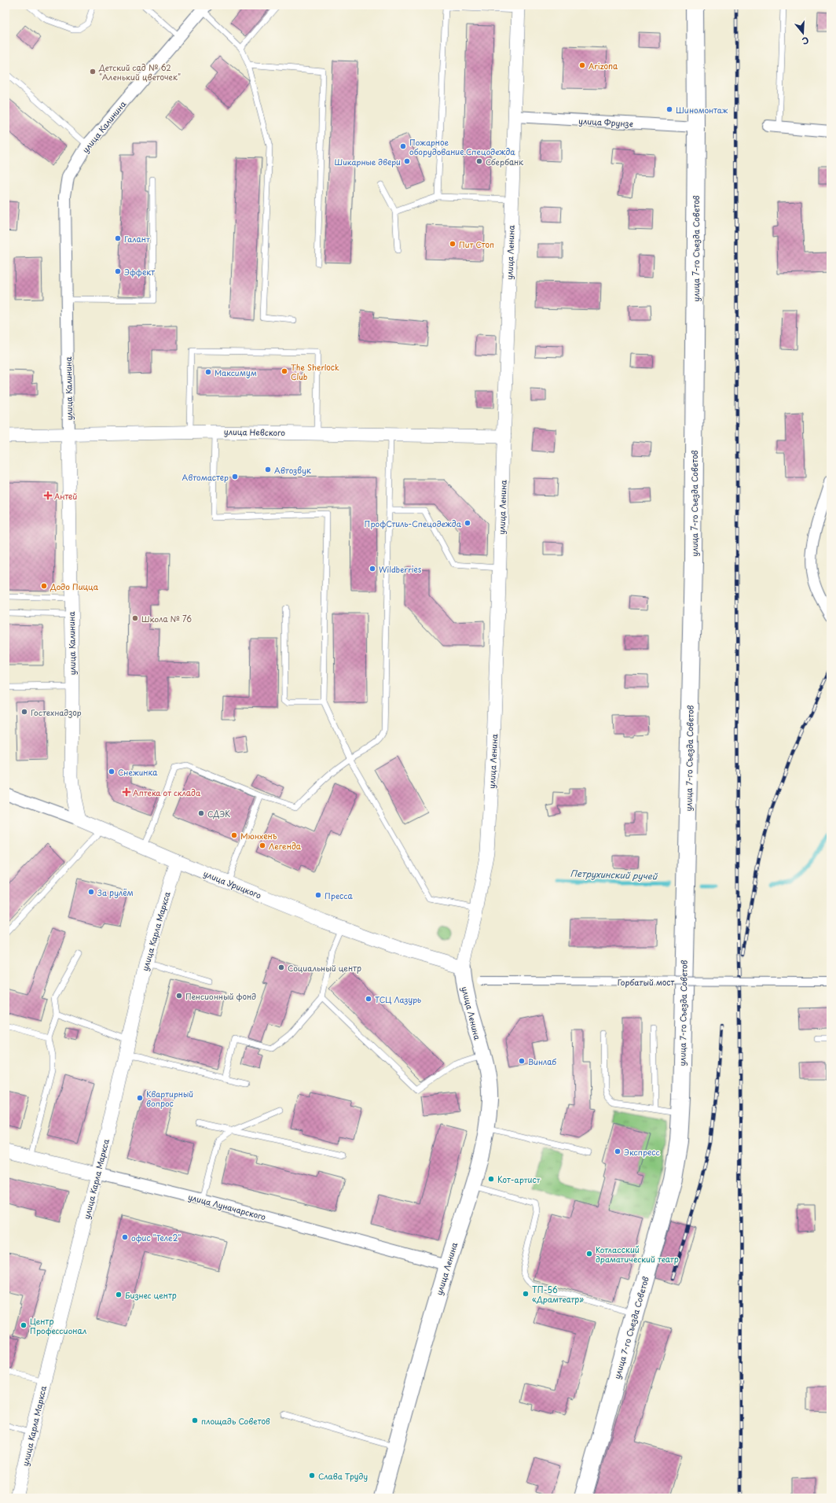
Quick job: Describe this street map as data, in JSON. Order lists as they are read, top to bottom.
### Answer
{
  "streets": {
    "main road": ["улица 7-го Съезда Советов", "улица Ленина"],
    "street": [
      "улица Фрунзе",
      "улица Калинина",
      "улица Невского",
      "улица Урицкого",
      "улица Карла Маркса",
      "Горбатый мост",
      "улица Луначарского"
    ]
  },
  "crossings": [
    ["улица Фрунзе", "улица 7-го Съезда Советов"],
    ["улица Фрунзе", "улица Ленина"],
    ["улица Калинина", "улица Невского"],
    ["улица Калинина", "улица Урицкого"],
    ["улица Ленина", "улица Невского"],
    ["улица Ленина", "улица Урицкого"],
    ["улица Ленина", "улица Луначарского"],
    ["улица Урицкого", "улица Карла Маркса"],
    ["улица Карла Маркса", "улица Луначарского"]
  ],
  "water": ["Петрухинский ручей"],
  "places": {
    "other": [
      "Arizona",
      "Детский сад № 62 \"Аленький цветочек\"",
      "Шиномонтаж",
      "Пожарное оборудование.Спецодежда",
      "Шикарные двери",
      "Сбербанк",
      "Галант",
      "Пит Стоп",
      "Эффект",
      "The Sherlock Club",
      "Максимум",
      "Автозвук",
      "Автомастер",
      "ПрофСтиль-Спецодежда",
      "Wildberries",
      "Додо Пицца",
      "Школа № 76",
      "Гостехнадзор",
      "Снежинка",
      "СДЭК",
      "Мюнхенъ",
      "Легенда",
      "За рулём",
      "Пресса",
      "Социальный центр",
      "Пенсионный фонд",
      "ТСЦ Лазурь",
      "Винлаб",
      "Квартирный вопрос",
      "Экспресс",
      "Кот-артист",
      "офис \"Теле2\"",
      "Котласский драматический театр",
      "ТП-56 «Драмтеатр»",
      "Бизнес центр",
      "Центр Профессионал",
      "площадь Советов",
      "Слава Труду"
    ],
    "health": ["Антей", "Аптека от склада"]
  },
  "north": "bottom"
}
